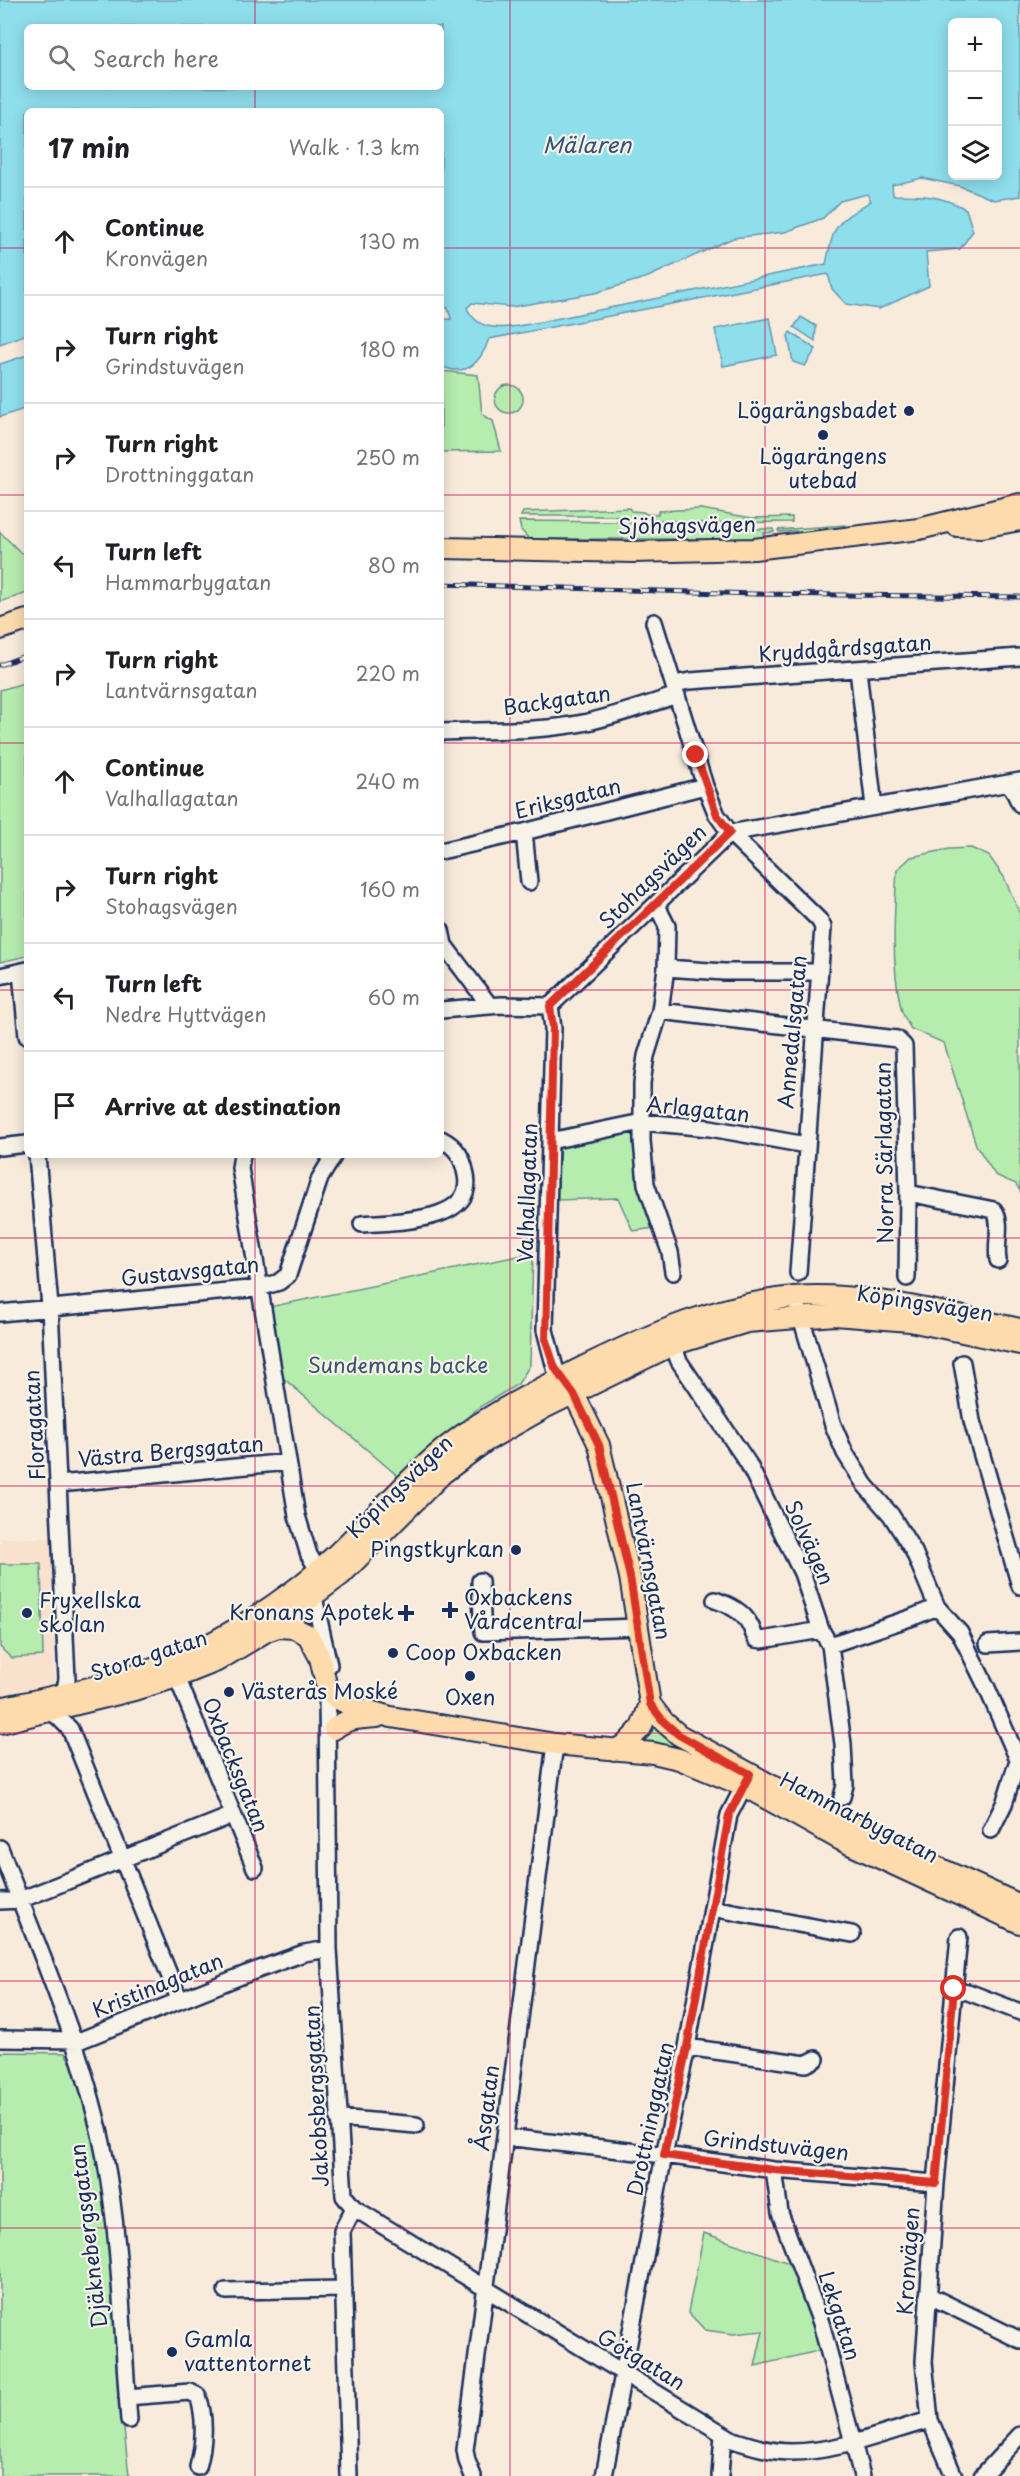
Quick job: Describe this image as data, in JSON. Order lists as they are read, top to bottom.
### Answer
{
  "streets": {
    "main road": [
      "Sjöhagsvägen",
      "Köpingsvägen",
      "Lantvärnsgatan",
      "Stora gatan",
      "Hammarbygatan"
    ],
    "street": [
      "Kryddgårdsgatan",
      "Backgatan",
      "Eriksgatan",
      "Stohagsvägen",
      "Annedalsgatan",
      "Arlagatan",
      "Norra Särlagatan",
      "Valhallagatan",
      "Gustavsgatan",
      "Floragatan",
      "Västra Bergsgatan",
      "Solvägen",
      "Oxbacksgatan",
      "Kristinagatan",
      "Jakobsbergsgatan",
      "Åsgatan",
      "Drottninggatan",
      "Grindstuvägen",
      "Djäknebergsgatan",
      "Kronvägen",
      "Lekgatan",
      "Götgatan"
    ]
  },
  "crossings": [
    ["Kryddgårdsgatan", "Backgatan"],
    ["Kryddgårdsgatan", "Annedalsgatan"],
    ["Backgatan", "Annedalsgatan"],
    ["Eriksgatan", "Annedalsgatan"],
    ["Stohagsvägen", "Annedalsgatan"],
    ["Stohagsvägen", "Valhallagatan"],
    ["Annedalsgatan", "Arlagatan"],
    ["Annedalsgatan", "Norra Särlagatan"],
    ["Arlagatan", "Valhallagatan"],
    ["Valhallagatan", "Köpingsvägen"],
    ["Valhallagatan", "Lantvärnsgatan"],
    ["Gustavsgatan", "Floragatan"],
    ["Gustavsgatan", "Jakobsbergsgatan"],
    ["Köpingsvägen", "Solvägen"],
    ["Köpingsvägen", "Lantvärnsgatan"],
    ["Köpingsvägen", "Stora gatan"],
    ["Köpingsvägen", "Jakobsbergsgatan"],
    ["Floragatan", "Västra Bergsgatan"],
    ["Floragatan", "Stora gatan"],
    ["Västra Bergsgatan", "Jakobsbergsgatan"],
    ["Lantvärnsgatan", "Hammarbygatan"],
    ["Stora gatan", "Oxbacksgatan"],
    ["Stora gatan", "Jakobsbergsgatan"],
    ["Hammarbygatan", "Jakobsbergsgatan"],
    ["Hammarbygatan", "Åsgatan"],
    ["Hammarbygatan", "Drottninggatan"],
    ["Kristinagatan", "Jakobsbergsgatan"],
    ["Kristinagatan", "Djäknebergsgatan"],
    ["Jakobsbergsgatan", "Götgatan"],
    ["Åsgatan", "Grindstuvägen"],
    ["Åsgatan", "Götgatan"],
    ["Drottninggatan", "Grindstuvägen"],
    ["Drottninggatan", "Götgatan"],
    ["Grindstuvägen", "Kronvägen"],
    ["Grindstuvägen", "Lekgatan"],
    ["Kronvägen", "Götgatan"],
    ["Lekgatan", "Götgatan"]
  ],
  "water": ["Mälaren"],
  "parks": ["Sundemans backe"],
  "places": {
    "other": [
      "Lögarängsbadet",
      "Lögarängens utebad",
      "Pingstkyrkan",
      "Fryxellska skolan",
      "Coop Oxbacken",
      "Oxen",
      "Västerås Moské",
      "Gamla vattentornet"
    ],
    "health": ["Oxbackens Vårdcentral", "Kronans Apotek"]
  },
  "page": {
    "map_buttons": ["+", "−"],
    "search": "Search here",
    "heading": ["17 min", "Walk · 1.3 km"],
    "list": [
      ["Continue", "Kronvägen", "130 m"],
      ["Turn right", "Grindstuvägen", "180 m"],
      ["Turn right", "Drottninggatan", "250 m"],
      ["Turn left", "Hammarbygatan", "80 m"],
      ["Turn right", "Lantvärnsgatan", "220 m"],
      ["Continue", "Valhallagatan", "240 m"],
      ["Turn right", "Stohagsvägen", "160 m"],
      ["Turn left", "Nedre Hyttvägen", "60 m"],
      "Arrive at destination"
    ]
  }
}
